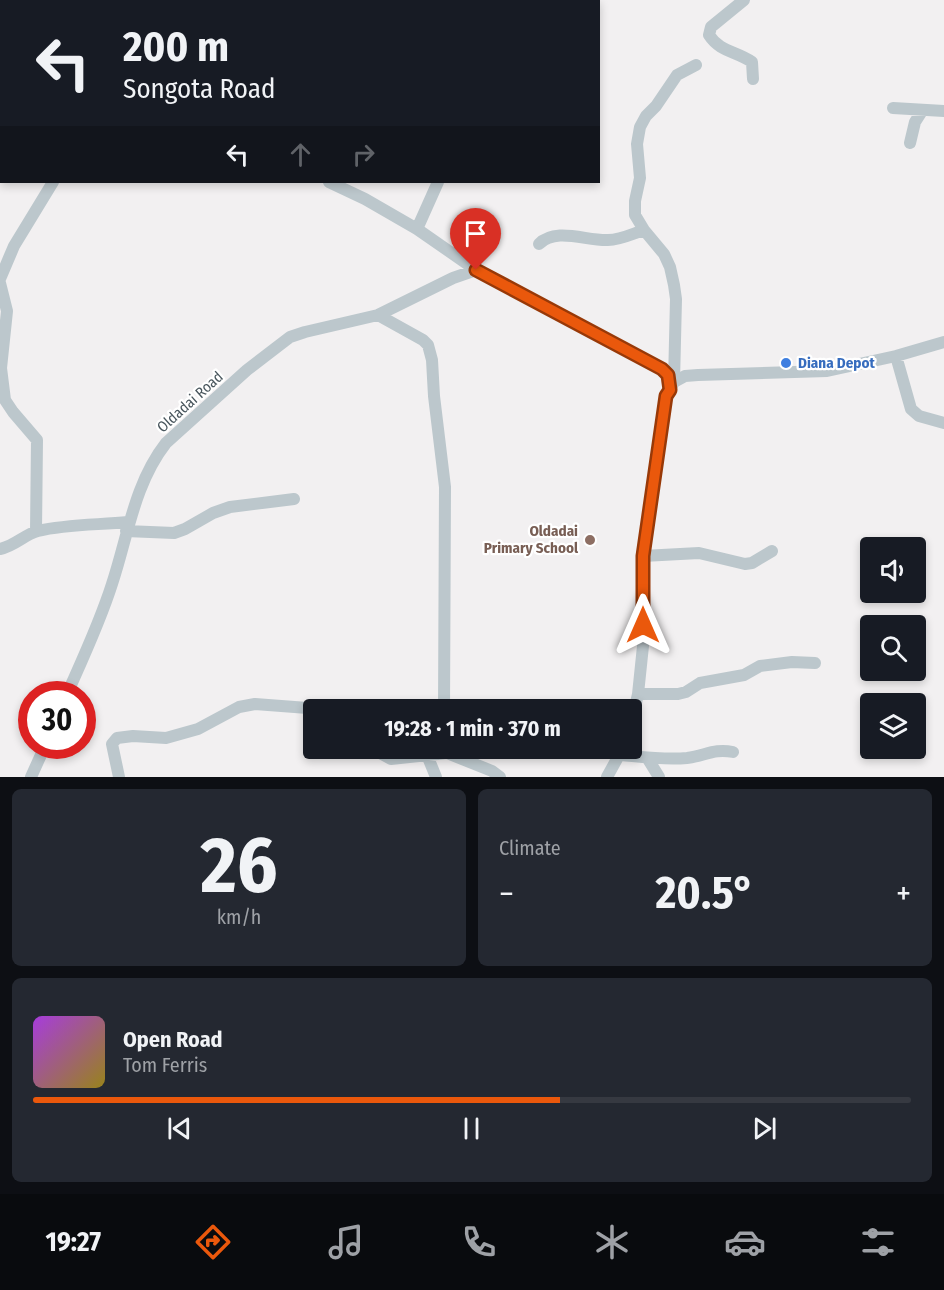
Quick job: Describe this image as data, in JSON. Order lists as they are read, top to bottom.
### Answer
{
  "streets": {
    "street": ["Oldadai Road"]
  },
  "places": ["Diana Depot", "Oldadai Primary School"],
  "page": {
    "turn": ["200 m", "Songota Road"],
    "limit": "30",
    "trip": "19:28 · 1 min · 370 m",
    "tile": [
      ["26", "km/h"],
      "Climate"
    ],
    "heat": ["−", "20.5°", "+"],
    "song": ["Open Road", "Tom Ferris"],
    "tabs": "19:27"
  }
}
